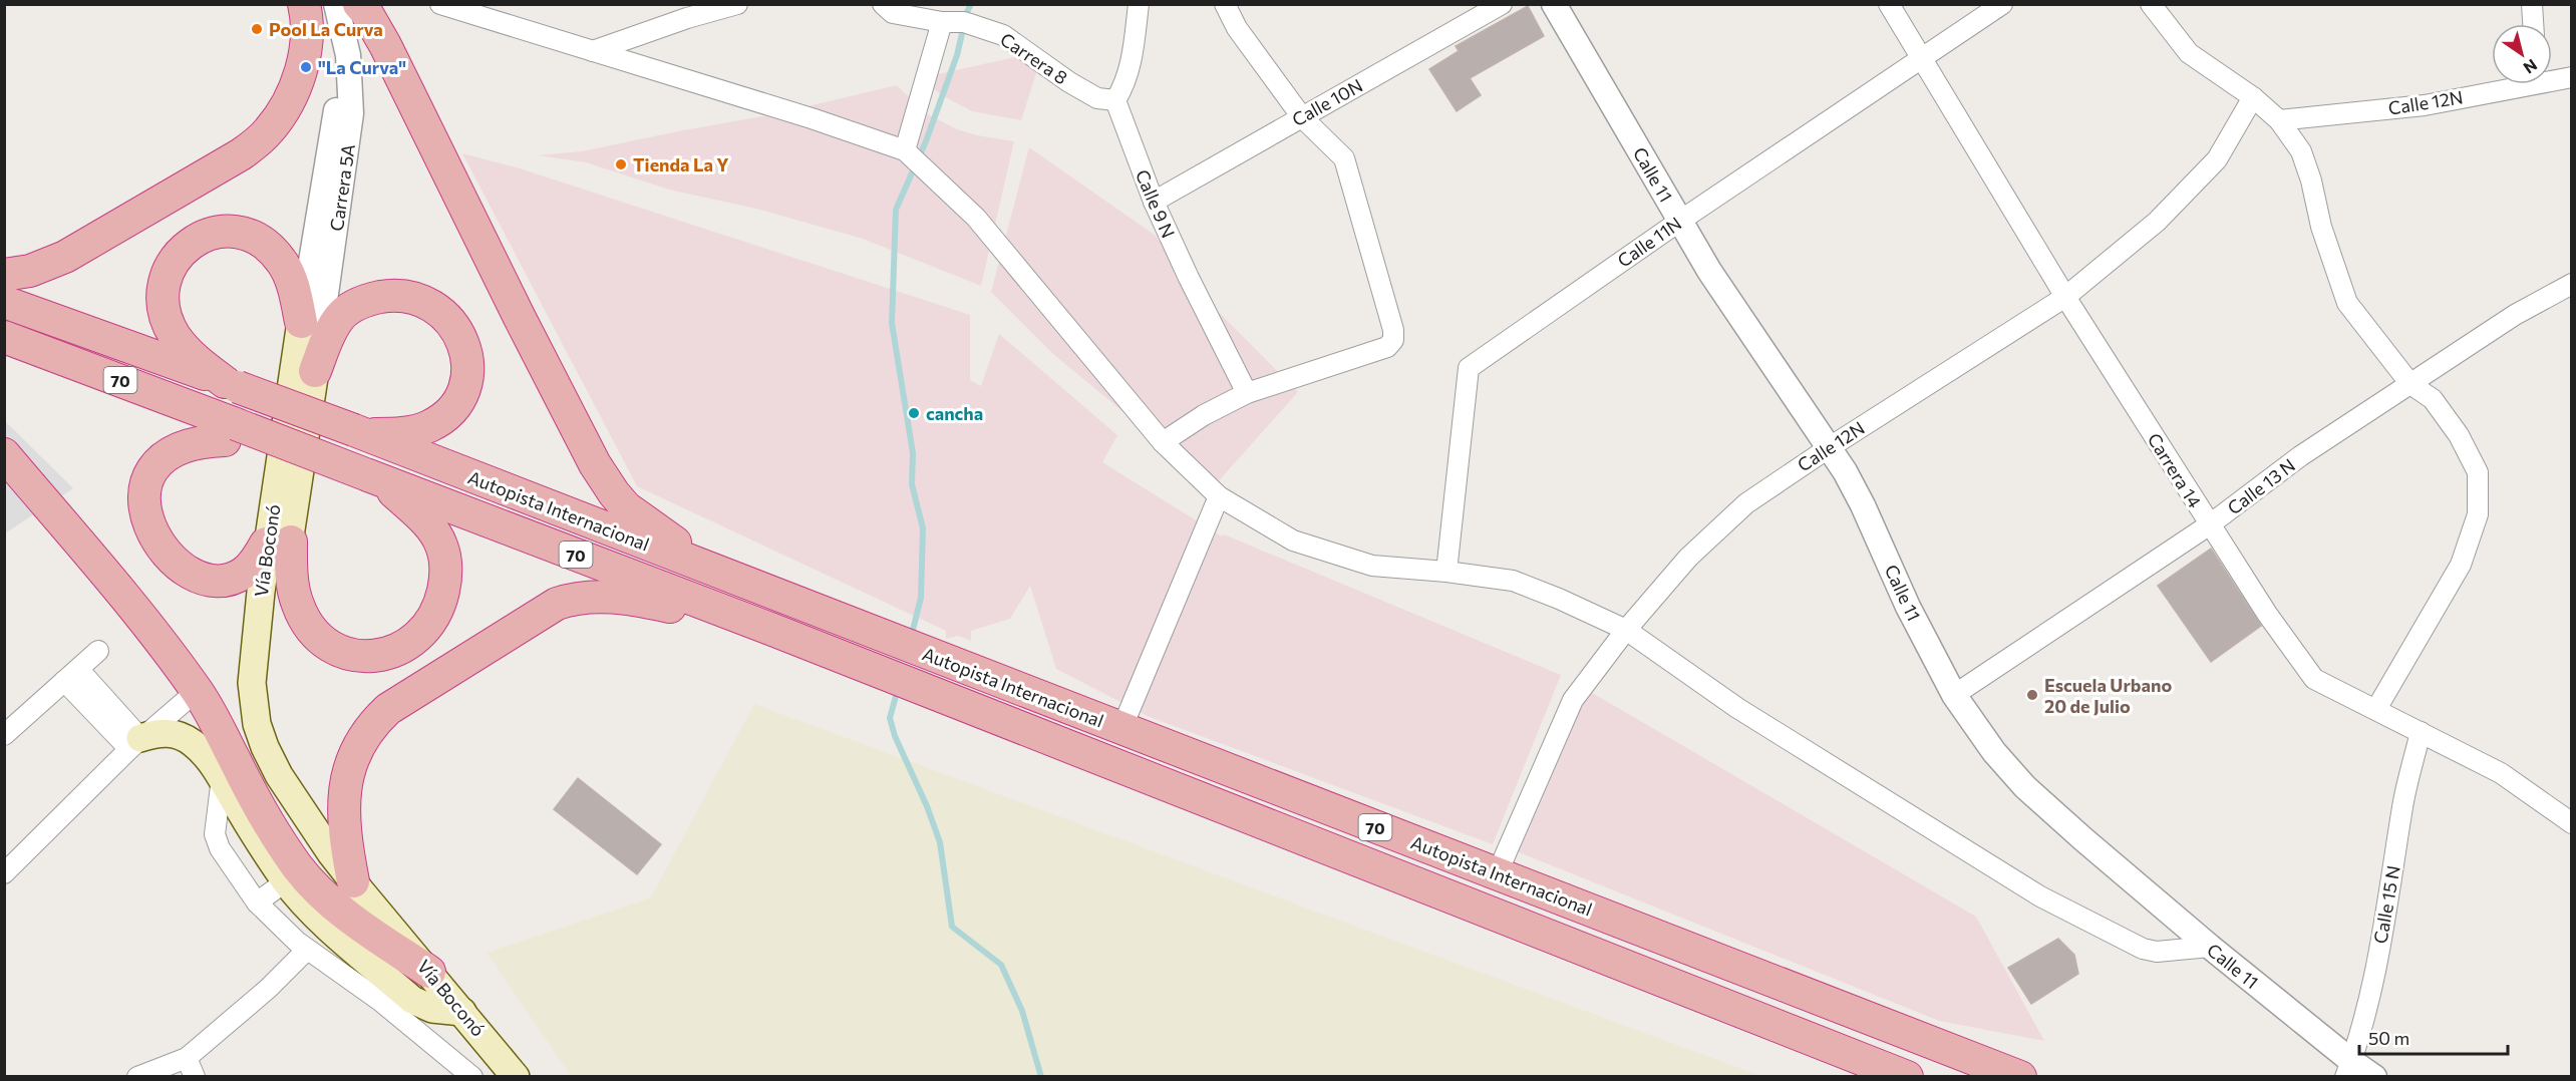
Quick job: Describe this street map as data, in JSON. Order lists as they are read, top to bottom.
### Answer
{
  "streets": {
    "highway": ["70", "Autopista Internacional"],
    "main road": ["Vía Boconó"],
    "street": [
      "Carrera 8",
      "Calle 10N",
      "Calle 12N",
      "Calle 11",
      "Carrera 5A",
      "Calle 9 N",
      "Calle 11N",
      "Carrera 14",
      "Calle 13 N",
      "Calle 15 N"
    ]
  },
  "crossings": [
    ["Carrera 8", "Calle 9 N"],
    ["Calle 10N", "Calle 9 N"],
    ["Calle 12N", "Calle 11"],
    ["Calle 12N", "Carrera 14"],
    ["Calle 12N", "Autopista Internacional"],
    ["Calle 11", "Calle 11N"],
    ["Calle 11", "Calle 13 N"],
    ["Calle 11", "Calle 15 N"],
    ["Carrera 5A", "Vía Boconó"],
    ["Calle 11N", "Carrera 14"],
    ["Carrera 14", "Calle 13 N"],
    ["Carrera 14", "Calle 15 N"]
  ],
  "places": [
    "Pool La Curva",
    "\"La Curva\"",
    "Tienda La Y",
    "cancha",
    "Escuela Urbano 20 de Julio"
  ],
  "scale_bar": "50 m",
  "north": "bottom right"
}
